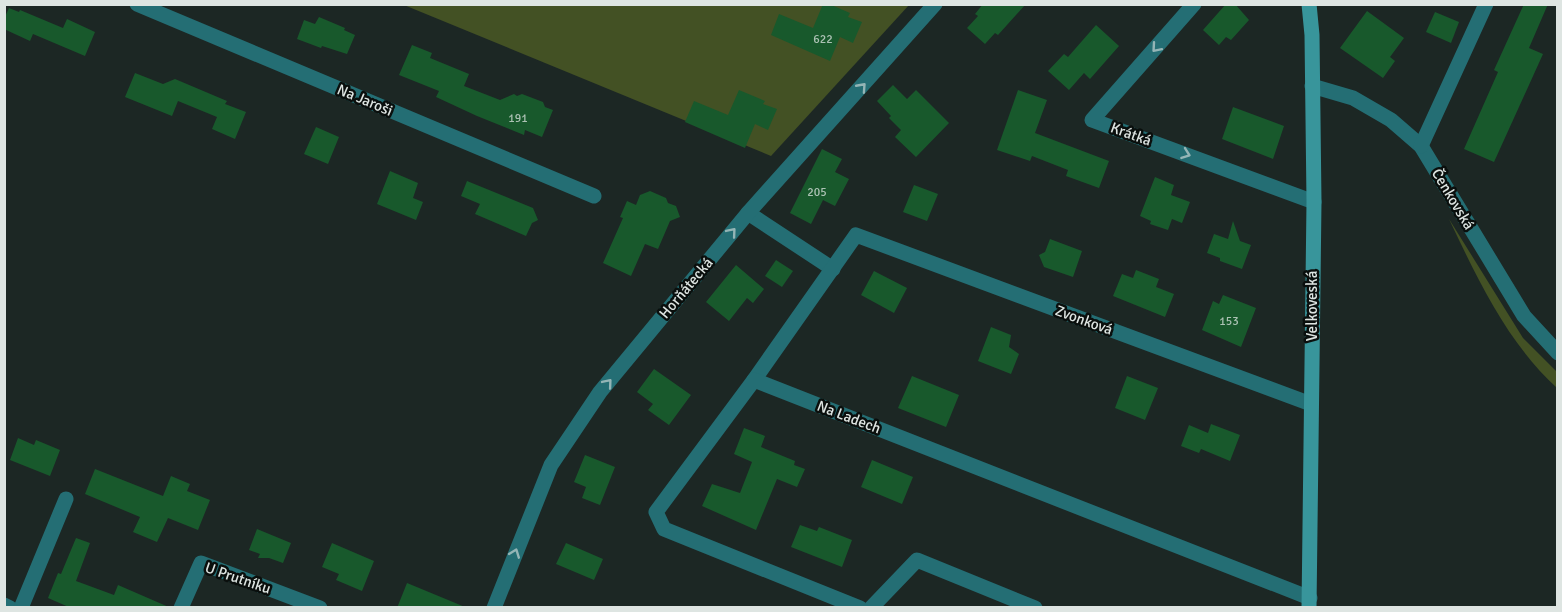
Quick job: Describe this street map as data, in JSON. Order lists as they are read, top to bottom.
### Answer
{
  "streets": {
    "street": [
      "Na Jaroši",
      "Krátká",
      "Čenkovská",
      "Horňátecká",
      "Velkoveská",
      "Zvonková",
      "Na Ladech",
      "U Prutníku"
    ]
  },
  "crossings": [
    ["Krátká", "Velkoveská"],
    ["Čenkovská", "Velkoveská"],
    ["Velkoveská", "Zvonková"],
    ["Velkoveská", "Na Ladech"]
  ],
  "one_way": ["Horňátecká"],
  "house_numbers": [
    "622",
    "191",
    "205",
    "153"
  ]
}
